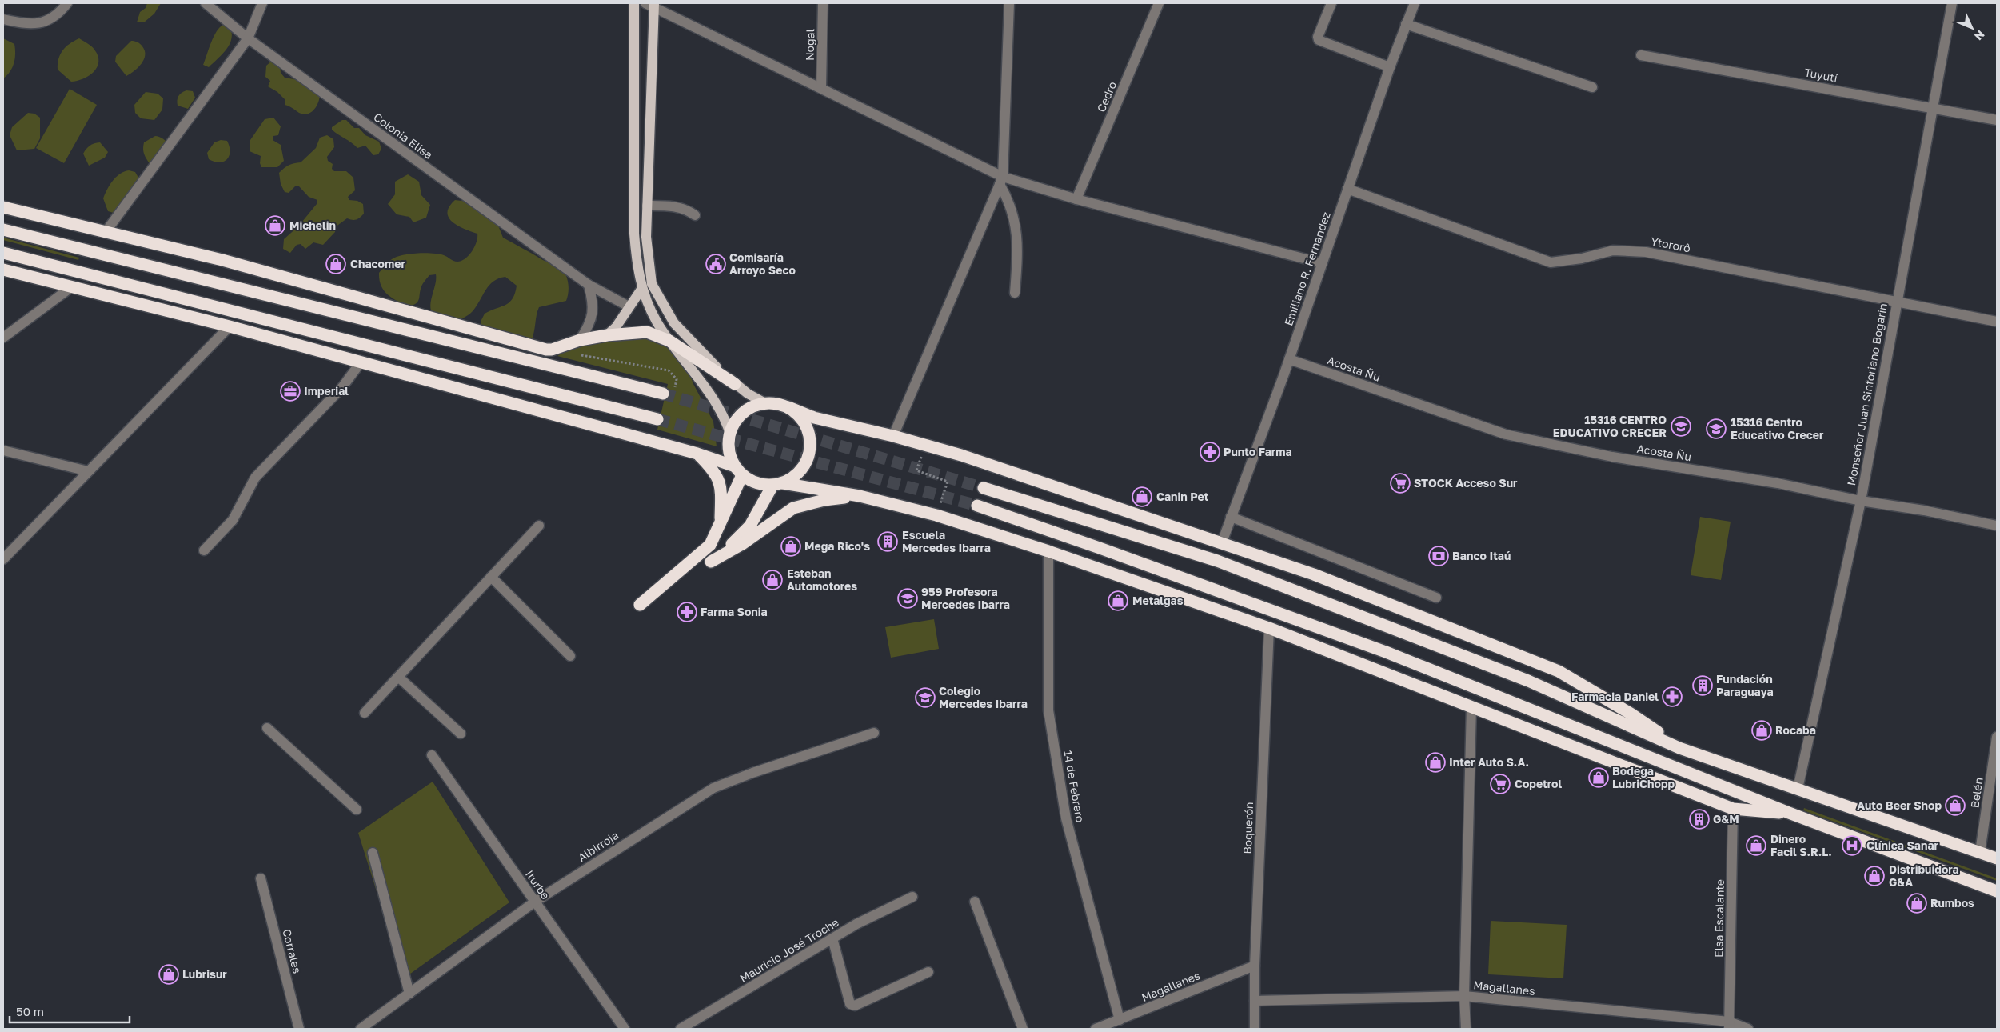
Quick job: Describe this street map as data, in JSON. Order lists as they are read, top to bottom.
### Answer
{
  "streets": {
    "street": [
      "Nogal",
      "Tuyutí",
      "Cedro",
      "Colonia Elisa",
      "Ytororô",
      "Emiliano R. Fernandez",
      "Acosta Ñu",
      "Monseñor Juan Sinforiano Bogarin",
      "14 de Febrero",
      "Belén",
      "Boquerón",
      "Albirroja",
      "Iturbe",
      "Elsa Escalante",
      "Mauricio José Troche",
      "Corrales",
      "Magallanes"
    ]
  },
  "crossings": [
    ["Tuyutí", "Monseñor Juan Sinforiano Bogarin"],
    ["Ytororô", "Emiliano R. Fernandez"],
    ["Ytororô", "Monseñor Juan Sinforiano Bogarin"],
    ["Emiliano R. Fernandez", "Acosta Ñu"],
    ["Acosta Ñu", "Monseñor Juan Sinforiano Bogarin"],
    ["14 de Febrero", "Magallanes"],
    ["Boquerón", "Magallanes"],
    ["Albirroja", "Iturbe"],
    ["Elsa Escalante", "Magallanes"]
  ],
  "places": {
    "shop": [
      "Michelin",
      "Chacomer",
      "Canin Pet",
      "Mega Rico's",
      "Esteban Automotores",
      "Metalgas",
      "Rocaba",
      "Inter Auto S.A.",
      "Bodega LubriChopp",
      "Auto Beer Shop",
      "Dinero Facil S.R.L.",
      "Distribuidora G&A",
      "Rumbos",
      "Lubrisur"
    ],
    "public building": ["Comisaría Arroyo Seco"],
    "office": ["Imperial"],
    "school or university": [
      "15316 CENTRO EDUCATIVO CRECER",
      "15316 Centro Educativo Crecer",
      "959 Profesora Mercedes Ibarra",
      "Colegio Mercedes Ibarra"
    ],
    "pharmacy": ["Punto Farma", "Farma Sonia", "Farmacia Daniel"],
    "supermarket": ["STOCK Acceso Sur", "Copetrol"],
    "building": ["Escuela Mercedes Ibarra", "Fundación Paraguaya", "G&M"],
    "bank": ["Banco Itaú"],
    "hospital": ["Clínica Sanar"]
  },
  "scale_bar": "50 m",
  "north": "bottom right"
}
